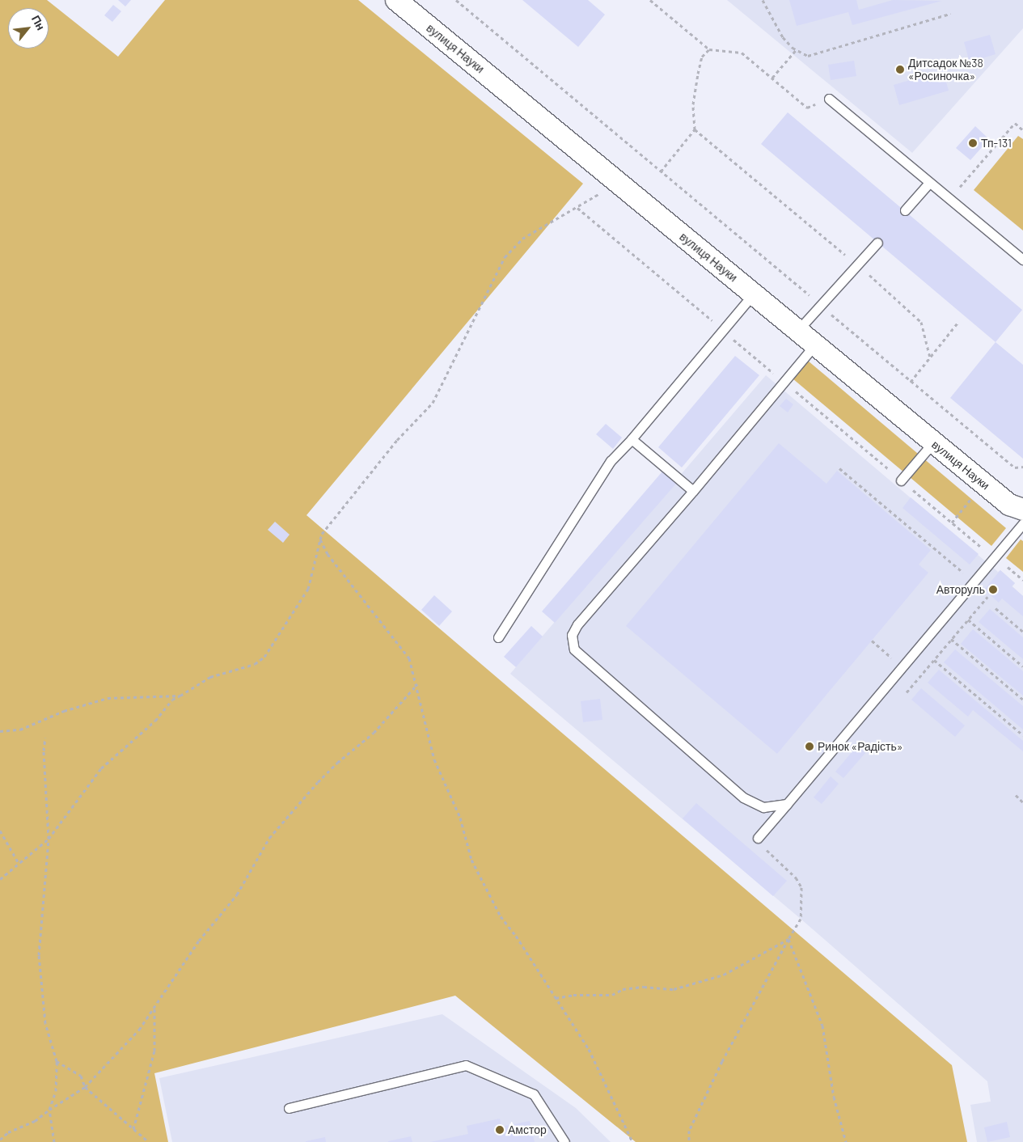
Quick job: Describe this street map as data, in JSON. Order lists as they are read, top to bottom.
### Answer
{
  "streets": {
    "street": ["вулиця Науки"]
  },
  "places": [
    "Дитсадок №38 «Росиночка»",
    "Тп-131",
    "Авторуль",
    "Ринок «Радість»",
    "Амстор"
  ],
  "north": "top right"
}
